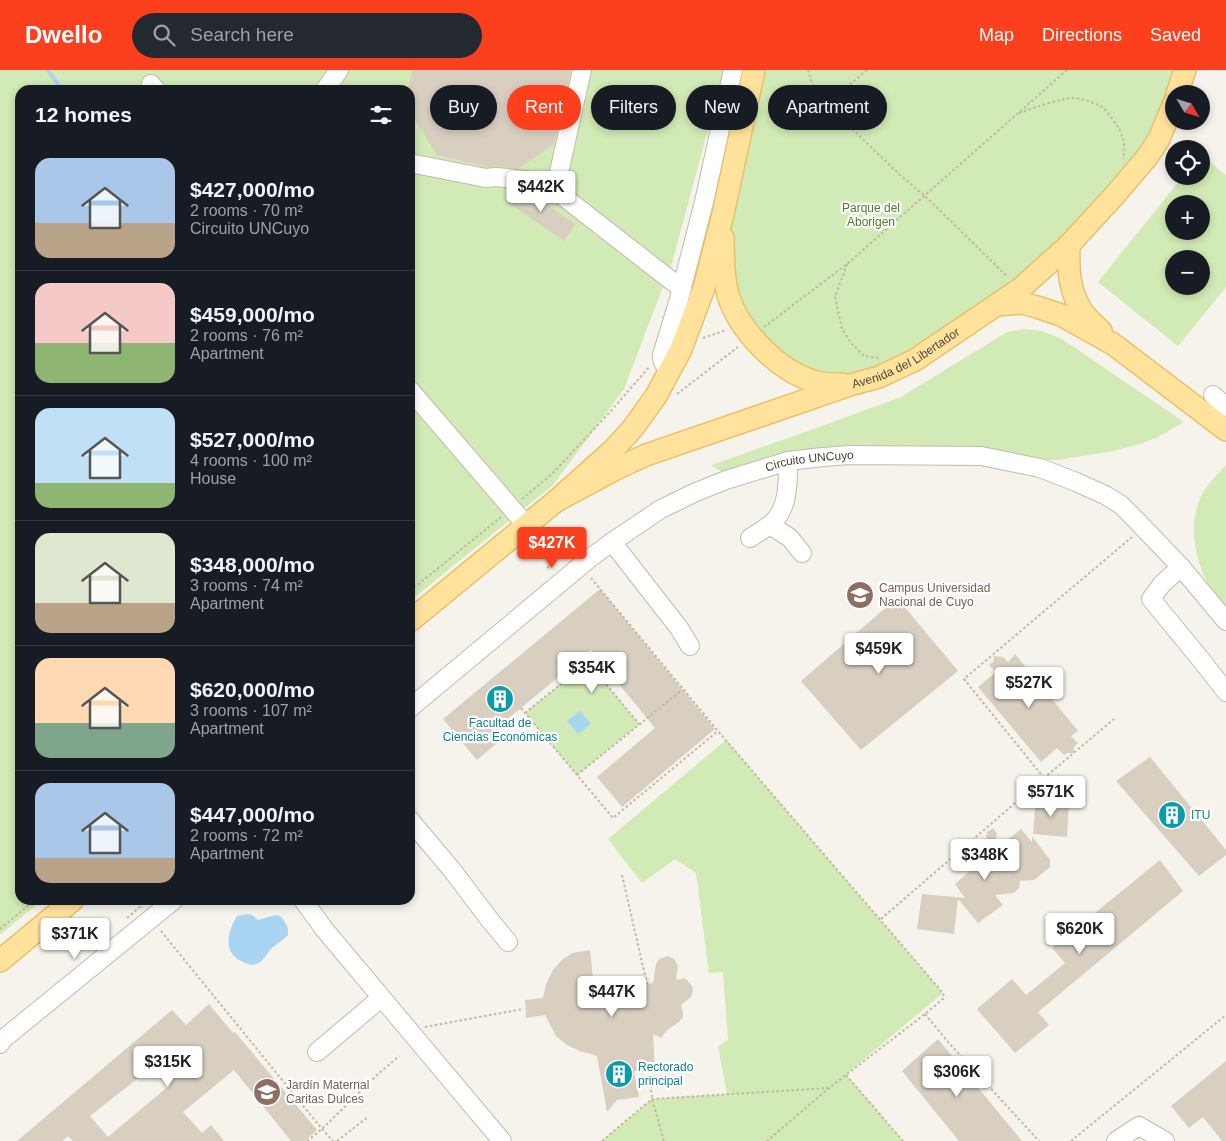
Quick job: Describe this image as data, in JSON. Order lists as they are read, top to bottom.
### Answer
{
  "streets": {
    "main road": ["Avenida del Libertador"],
    "street": ["Circuito UNCuyo"]
  },
  "parks": ["Parque del Aborigen"],
  "places": {
    "school or university": ["Campus Universidad Nacional de Cuyo", "Jardín Maternal Caritas Dulces"],
    "building": ["Facultad de Ciencias Económicas", "ITU", "Rectorado principal"]
  },
  "north": "bottom right",
  "page": {
    "header": "Dwello",
    "search": "Search here",
    "nav": ["Map", "Directions", "Saved"],
    "map_buttons": ["+", "−"],
    "chip": [
      "Buy",
      "Rent",
      "Filters",
      "New",
      "Apartment"
    ],
    "heading": "12 homes",
    "list": [
      {
        "name": "$427,000/mo",
        "note": "2 rooms · 70 m² · Circuito UNCuyo"
      },
      {
        "name": "$459,000/mo",
        "note": "2 rooms · 76 m² · Apartment"
      },
      {
        "name": "$527,000/mo",
        "note": "4 rooms · 100 m² · House"
      },
      {
        "name": "$348,000/mo",
        "note": "3 rooms · 74 m² · Apartment"
      },
      {
        "name": "$620,000/mo",
        "note": "3 rooms · 107 m² · Apartment"
      },
      {
        "name": "$447,000/mo",
        "note": "2 rooms · 72 m² · Apartment"
      }
    ],
    "price": [
      "$442K",
      "$427K",
      "$459K",
      "$354K",
      "$527K",
      "$571K",
      "$348K",
      "$620K",
      "$371K",
      "$447K",
      "$315K",
      "$306K"
    ]
  }
}
